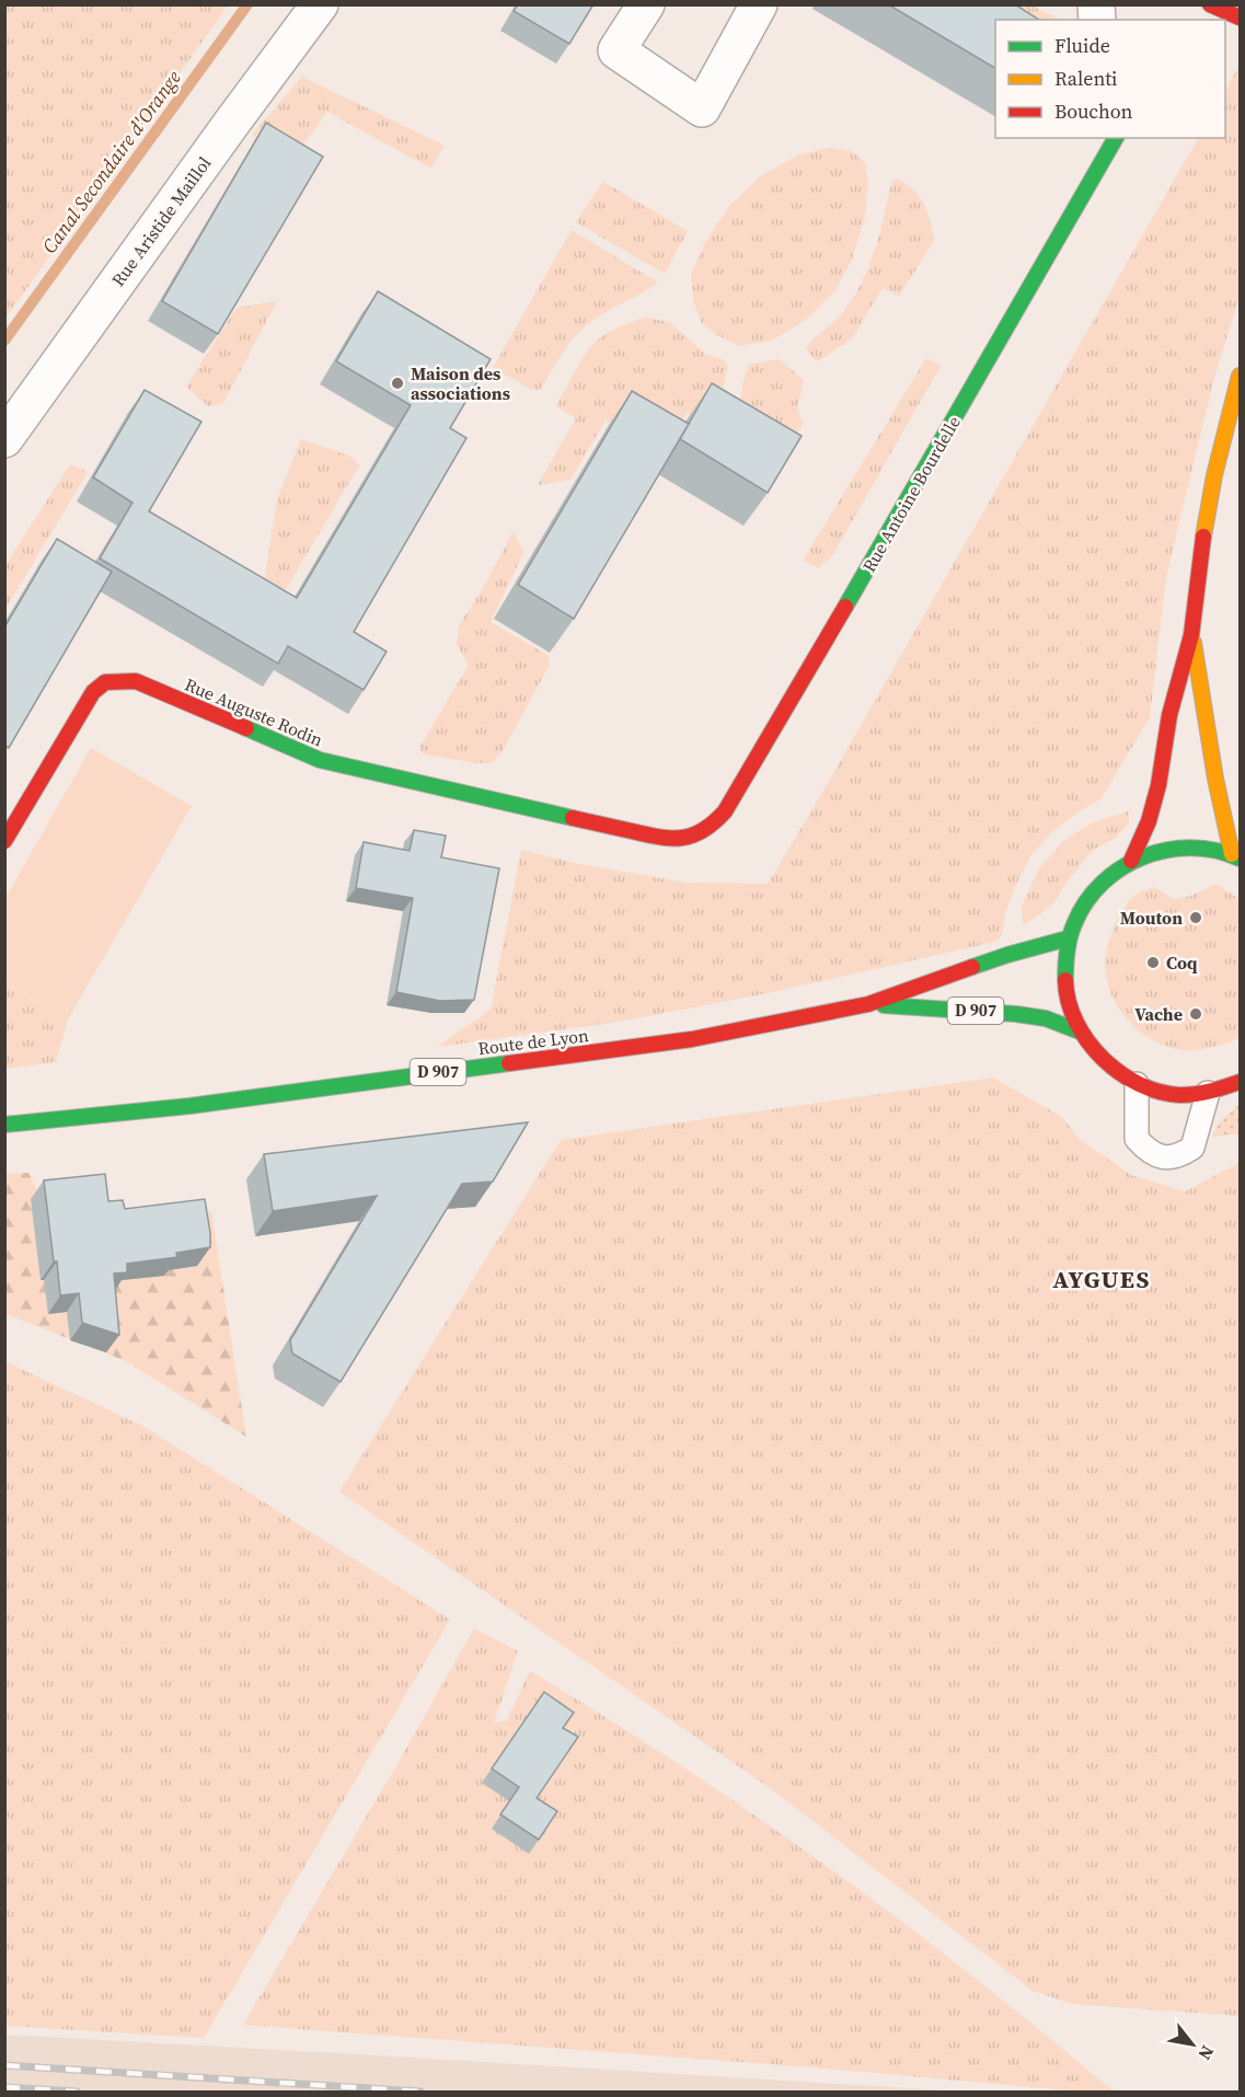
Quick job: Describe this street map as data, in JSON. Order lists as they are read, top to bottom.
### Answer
{
  "streets": {
    "street": [
      "Rue Aristide Maillol",
      "Rue Antoine Bourdelle",
      "Rue Auguste Rodin",
      "D 907",
      "Route de Lyon"
    ]
  },
  "crossings": [
    ["Rue Antoine Bourdelle", "Rue Auguste Rodin"]
  ],
  "districts": ["AYGUES"],
  "water": ["Canal Secondaire d'Orange"],
  "places": [
    "Maison des associations",
    "Mouton",
    "Coq",
    "Vache"
  ],
  "legend": ["Fluide", "Ralenti", "Bouchon"],
  "north": "bottom right"
}
